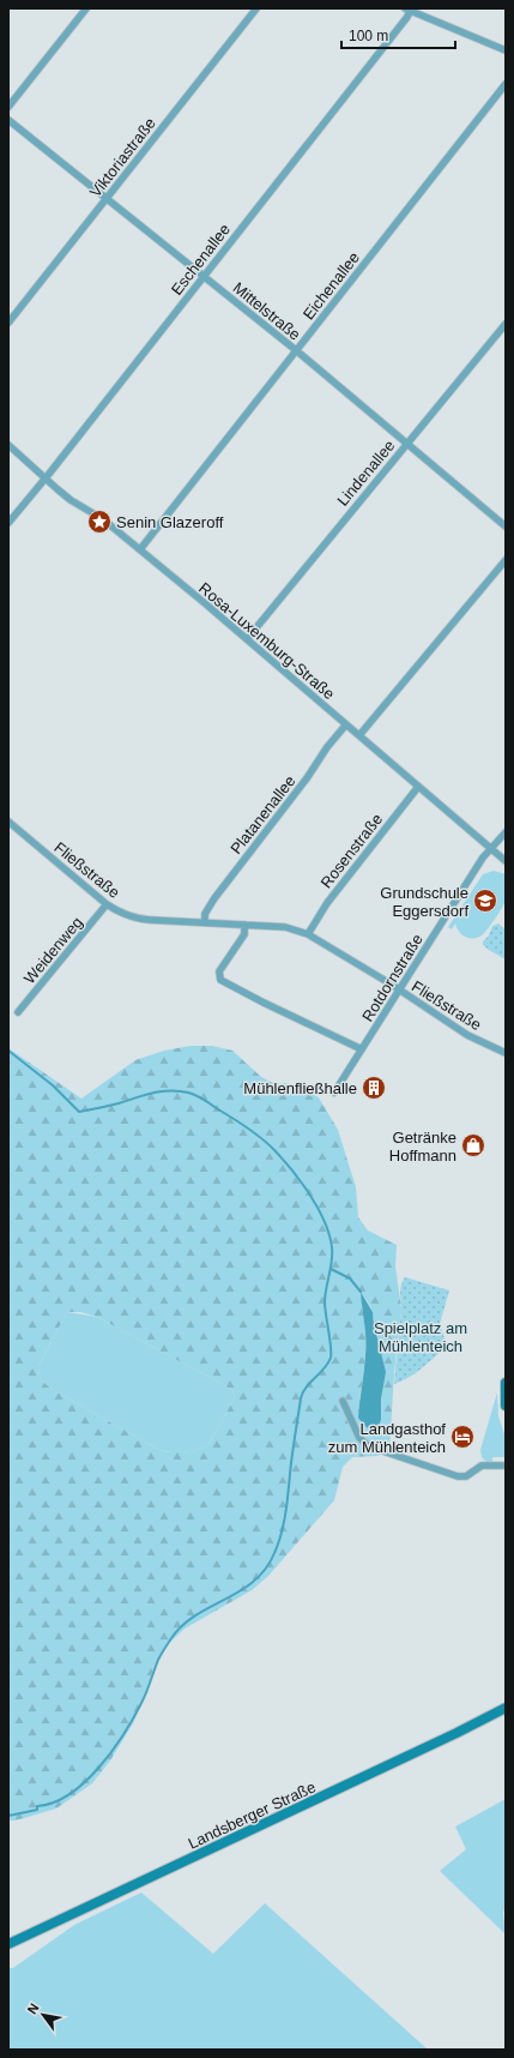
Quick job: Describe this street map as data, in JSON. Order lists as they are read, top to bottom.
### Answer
{
  "streets": {
    "main road": ["Landsberger Straße"],
    "street": [
      "Viktoriastraße",
      "Eschenallee",
      "Eichenallee",
      "Mittelstraße",
      "Lindenallee",
      "Rosa-Luxemburg-Straße",
      "Platanenallee",
      "Rosenstraße",
      "Fließstraße",
      "Weidenweg",
      "Rotdornstraße"
    ]
  },
  "crossings": [
    ["Viktoriastraße", "Mittelstraße"],
    ["Eschenallee", "Mittelstraße"],
    ["Eschenallee", "Rosa-Luxemburg-Straße"],
    ["Eichenallee", "Mittelstraße"],
    ["Eichenallee", "Rosa-Luxemburg-Straße"],
    ["Mittelstraße", "Lindenallee"],
    ["Lindenallee", "Rosa-Luxemburg-Straße"],
    ["Rosa-Luxemburg-Straße", "Platanenallee"],
    ["Rosa-Luxemburg-Straße", "Rosenstraße"],
    ["Rosa-Luxemburg-Straße", "Rotdornstraße"],
    ["Platanenallee", "Fließstraße"],
    ["Rosenstraße", "Fließstraße"],
    ["Fließstraße", "Weidenweg"],
    ["Fließstraße", "Rotdornstraße"]
  ],
  "parks": ["Spielplatz am Mühlenteich"],
  "places": {
    "place": ["Senin Glazeroff"],
    "school or university": ["Grundschule Eggersdorf"],
    "building": ["Mühlenfließhalle"],
    "shop": ["Getränke Hoffmann"],
    "hotel": ["Landgasthof zum Mühlenteich"]
  },
  "scale_bar": "100 m",
  "north": "top left"
}
